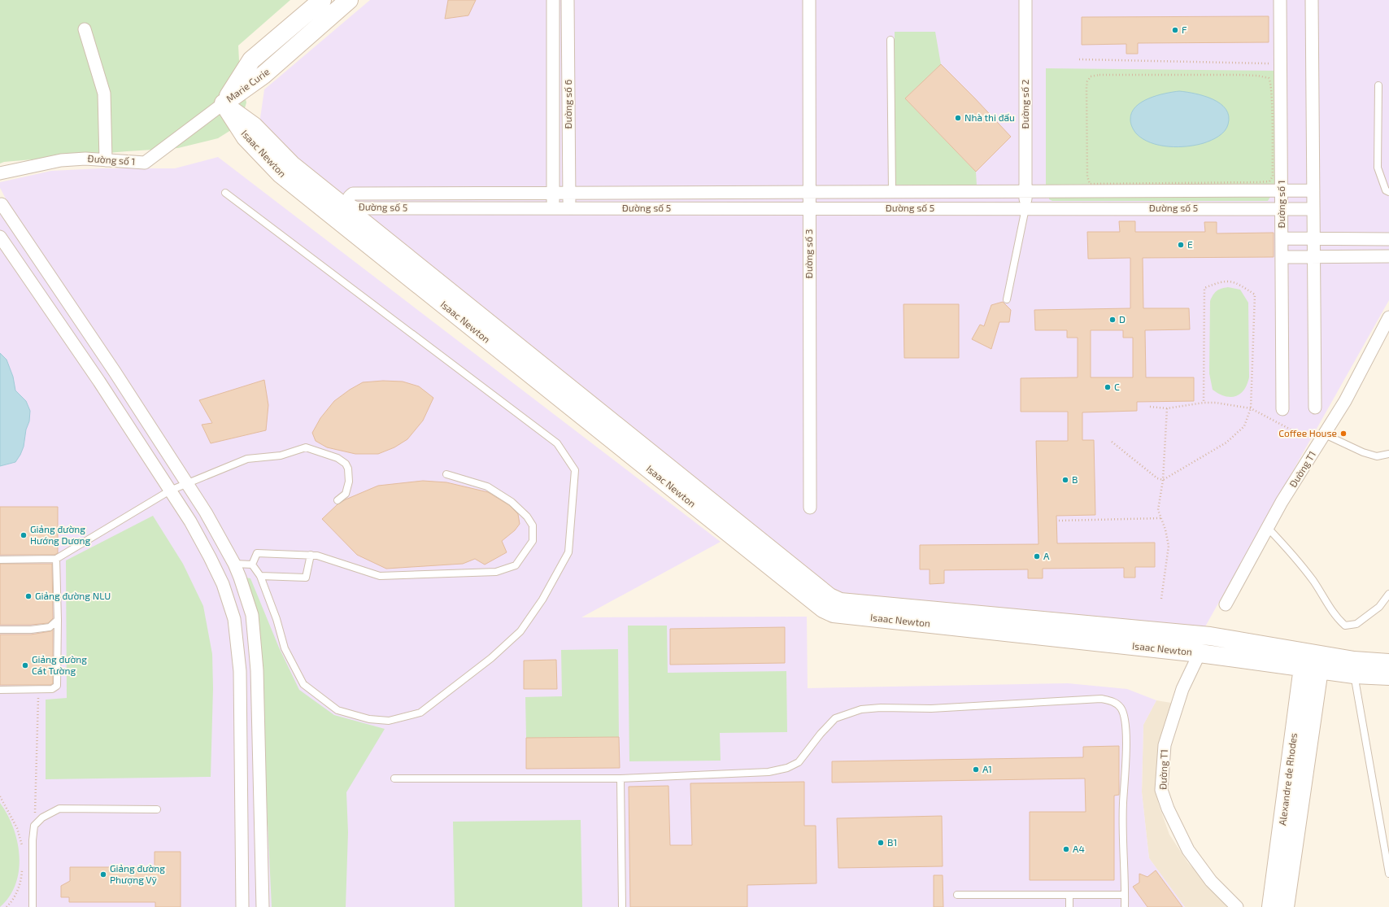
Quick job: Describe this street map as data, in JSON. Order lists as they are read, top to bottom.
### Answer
{
  "streets": {
    "street": [
      "Marie Curie",
      "Đường số 6",
      "Đường số 2",
      "Isaac Newton",
      "Đường số 1",
      "Đường số 5",
      "Đường số 3",
      "Đường T1",
      "Alexandre de Rhodes"
    ]
  },
  "crossings": [
    ["Marie Curie", "Isaac Newton"],
    ["Marie Curie", "Đường số 1"],
    ["Đường số 6", "Đường số 5"],
    ["Đường số 2", "Đường số 5"],
    ["Isaac Newton", "Đường số 1"],
    ["Isaac Newton", "Đường T1"],
    ["Isaac Newton", "Alexandre de Rhodes"],
    ["Đường số 1", "Đường số 5"],
    ["Đường số 5", "Đường số 3"]
  ],
  "places": [
    "F",
    "Nhà thi đấu",
    "E",
    "D",
    "C",
    "Coffee House",
    "B",
    "Giảng đường Hướng Dương",
    "A",
    "Giảng đường NLU",
    "Giảng đường Cát Tường",
    "A1",
    "B1",
    "A4",
    "Giảng đường Phượng Vỹ"
  ]
}
